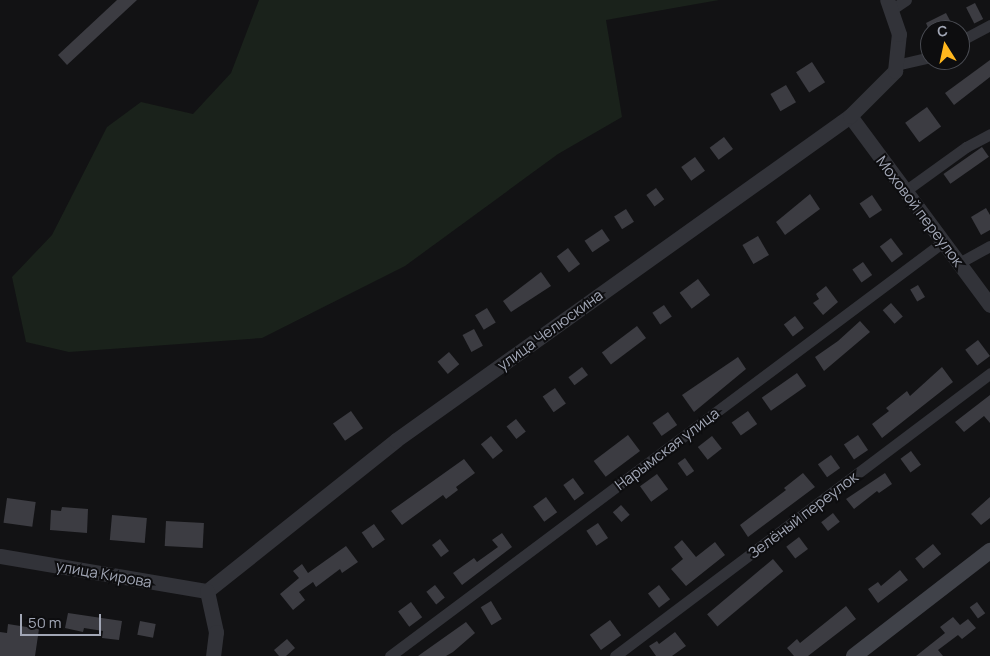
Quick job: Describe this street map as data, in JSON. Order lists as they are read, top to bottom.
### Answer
{
  "streets": {
    "street": [
      "Моховой переулок",
      "улица Челюскина",
      "Нарымская улица",
      "Зелёный переулок",
      "улица Кирова"
    ]
  },
  "crossings": [
    ["Моховой переулок", "улица Челюскина"],
    ["Моховой переулок", "Нарымская улица"],
    ["улица Челюскина", "улица Кирова"]
  ],
  "scale_bar": "50 m",
  "north": "top"
}
